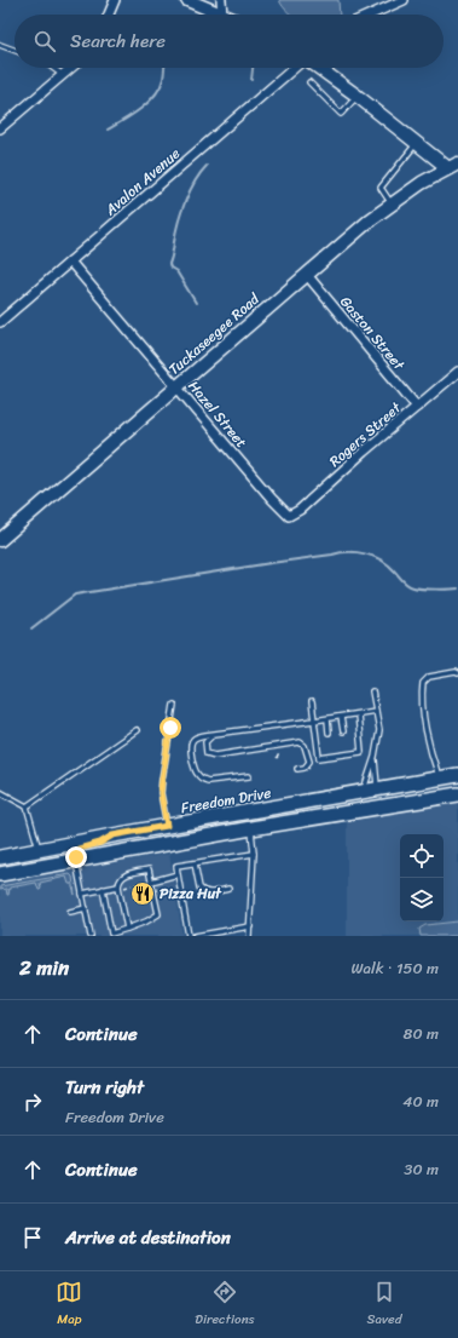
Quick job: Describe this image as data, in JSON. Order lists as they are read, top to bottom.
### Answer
{
  "streets": {
    "main road": ["Tuckaseegee Road", "Freedom Drive"],
    "street": [
      "Avalon Avenue",
      "Gaston Street",
      "Hazel Street",
      "Rogers Street"
    ]
  },
  "crossings": [
    ["Avalon Avenue", "Hazel Street"],
    ["Gaston Street", "Tuckaseegee Road"],
    ["Gaston Street", "Rogers Street"],
    ["Tuckaseegee Road", "Hazel Street"],
    ["Hazel Street", "Rogers Street"]
  ],
  "places": {
    "restaurant": ["Pizza Hut"]
  },
  "page": {
    "search": "Search here",
    "heading": ["2 min", "Walk · 150 m"],
    "list": [
      ["Continue", "80 m"],
      ["Turn right", "Freedom Drive", "40 m"],
      ["Continue", "30 m"],
      "Arrive at destination"
    ],
    "nav": ["Map", "Directions", "Saved"]
  }
}
